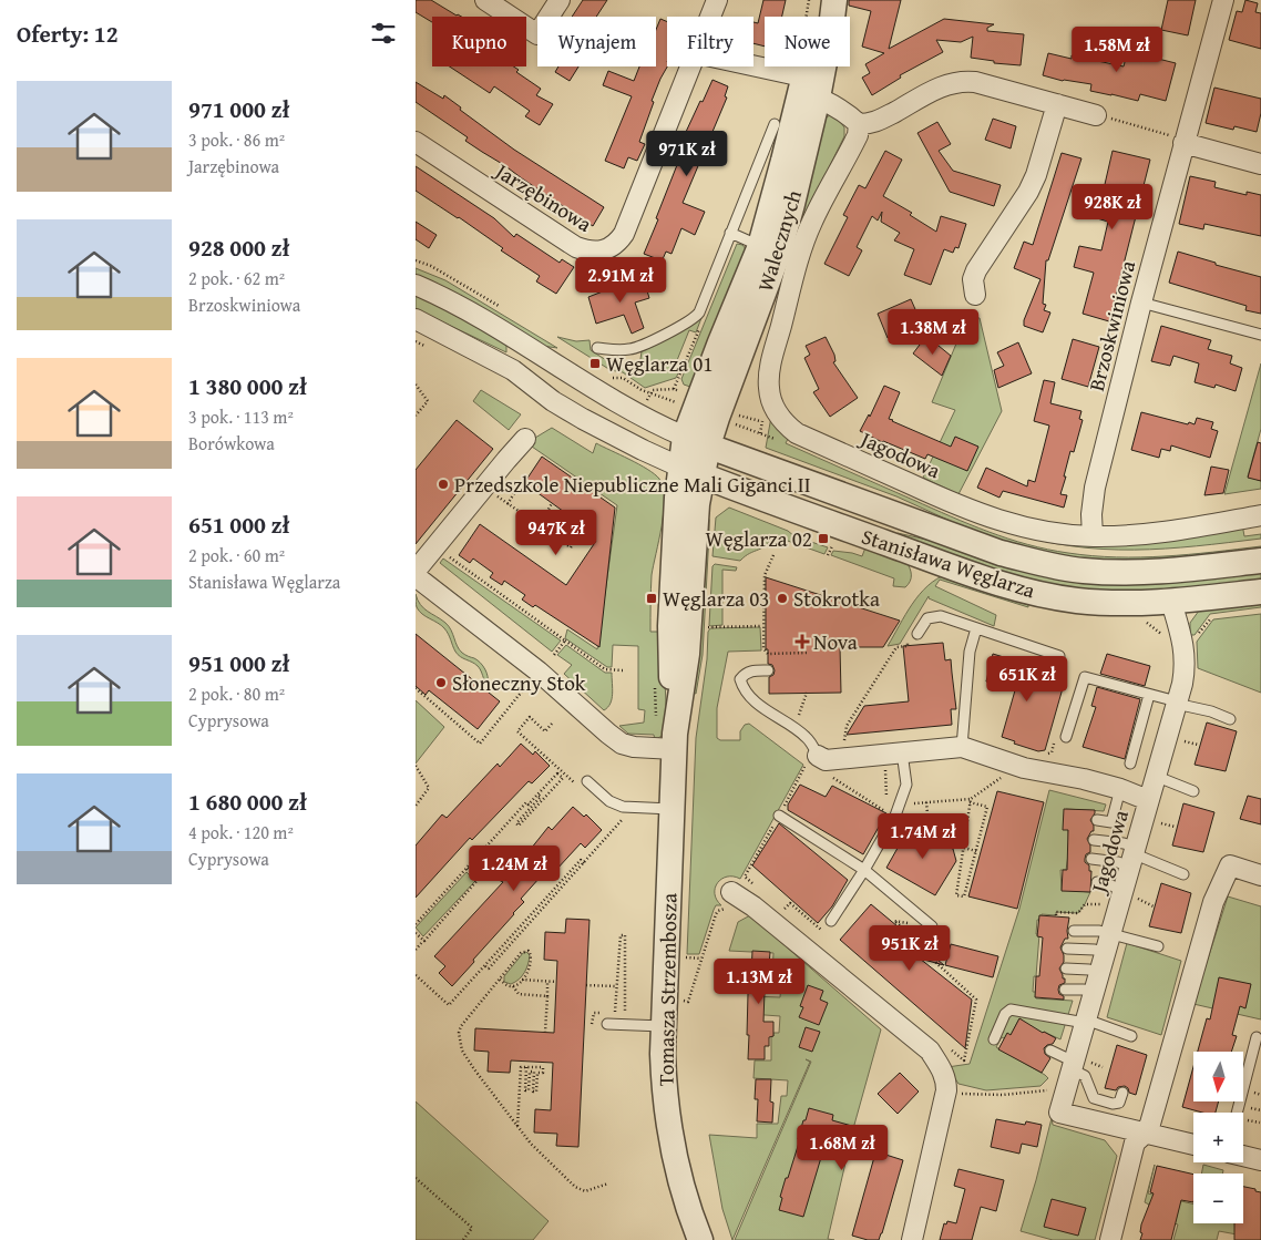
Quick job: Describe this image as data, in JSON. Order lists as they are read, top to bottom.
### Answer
{
  "streets": {
    "street": [
      "Jarzębinowa",
      "Walecznych",
      "Brzoskwiniowa",
      "Jagodowa",
      "Stanisława Węglarza",
      "Tomasza Strzembosza"
    ]
  },
  "crossings": [
    ["Walecznych", "Jagodowa"],
    ["Walecznych", "Stanisława Węglarza"],
    ["Walecznych", "Tomasza Strzembosza"],
    ["Brzoskwiniowa", "Jagodowa"],
    ["Jagodowa", "Stanisława Węglarza"],
    ["Stanisława Węglarza", "Tomasza Strzembosza"]
  ],
  "places": {
    "transit": ["Węglarza 01", "Węglarza 02", "Węglarza 03"],
    "other": ["Przedszkole Niepubliczne Mali Giganci II", "Stokrotka", "Słoneczny Stok"],
    "health": ["Nova"]
  },
  "north": "bottom",
  "page": {
    "heading": "Oferty: 12",
    "chip": [
      "Kupno",
      "Wynajem",
      "Filtry",
      "Nowe"
    ],
    "price": [
      "1.58M zł",
      "971K zł",
      "928K zł",
      "2.91M zł",
      "1.38M zł",
      "947K zł",
      "651K zł",
      "1.74M zł",
      "1.24M zł",
      "951K zł",
      "1.13M zł",
      "1.68M zł"
    ],
    "list": [
      {
        "name": "971 000 zł",
        "note": "3 pok. · 86 m² · Jarzębinowa"
      },
      {
        "name": "928 000 zł",
        "note": "2 pok. · 62 m² · Brzoskwiniowa"
      },
      {
        "name": "1 380 000 zł",
        "note": "3 pok. · 113 m² · Borówkowa"
      },
      {
        "name": "651 000 zł",
        "note": "2 pok. · 60 m² · Stanisława Węglarza"
      },
      {
        "name": "951 000 zł",
        "note": "2 pok. · 80 m² · Cyprysowa"
      },
      {
        "name": "1 680 000 zł",
        "note": "4 pok. · 120 m² · Cyprysowa"
      }
    ],
    "map_buttons": ["+", "−"]
  }
}
